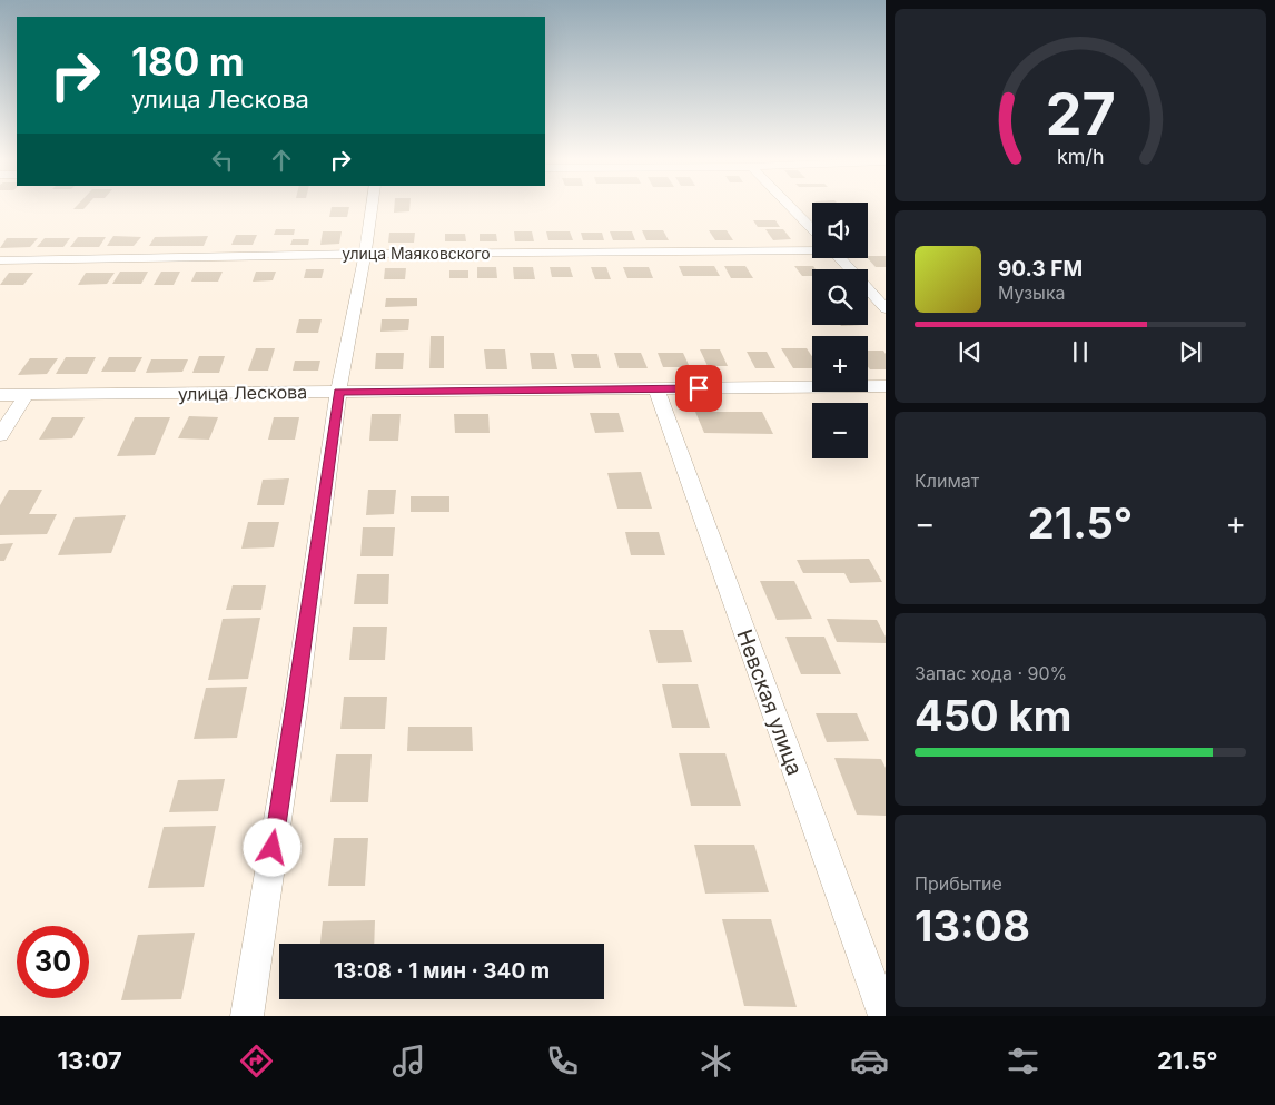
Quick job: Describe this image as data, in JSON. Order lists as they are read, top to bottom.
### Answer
{
  "streets": {
    "street": ["улица Маяковского", "улица Лескова", "Невская улица"]
  },
  "crossings": [
    ["улица Лескова", "Невская улица"]
  ],
  "page": {
    "turn": ["180 m", "улица Лескова"],
    "map_buttons": ["+", "−"],
    "song": ["90.3 FM", "Музыка"],
    "tile": [
      "Климат",
      ["Запас хода · 90%", "450 km"],
      ["Прибытие", "13:08"]
    ],
    "heat": ["−", "21.5°", "+"],
    "limit": "30",
    "trip": "13:08 · 1 мин · 340 m",
    "tabs": ["13:07", "21.5°"],
    "gauge": ["27", "km/h"]
  }
}
